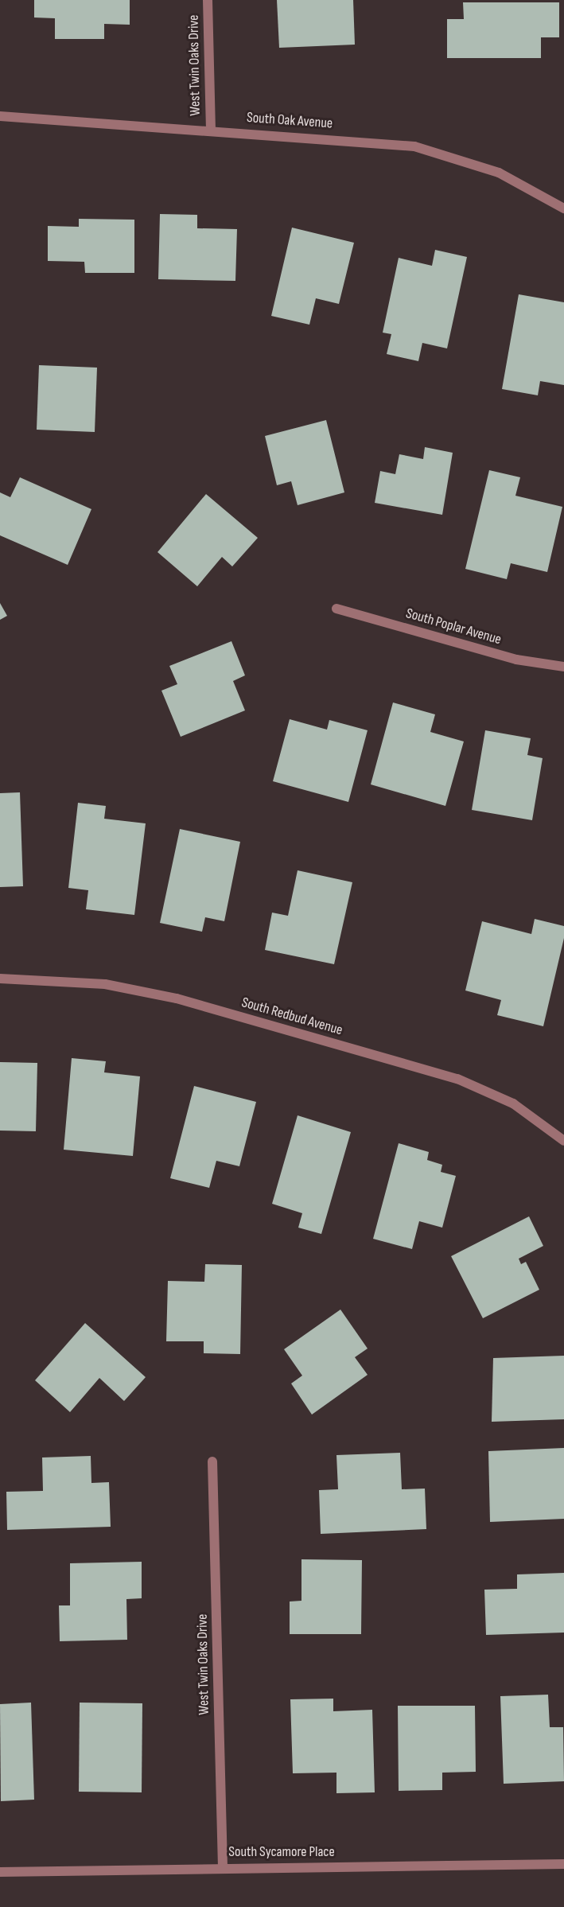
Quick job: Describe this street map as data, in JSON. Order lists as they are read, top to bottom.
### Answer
{
  "streets": {
    "street": [
      "West Twin Oaks Drive",
      "South Oak Avenue",
      "South Poplar Avenue",
      "South Redbud Avenue",
      "South Sycamore Place"
    ]
  },
  "crossings": [
    ["West Twin Oaks Drive", "South Oak Avenue"],
    ["West Twin Oaks Drive", "South Sycamore Place"]
  ]
}
